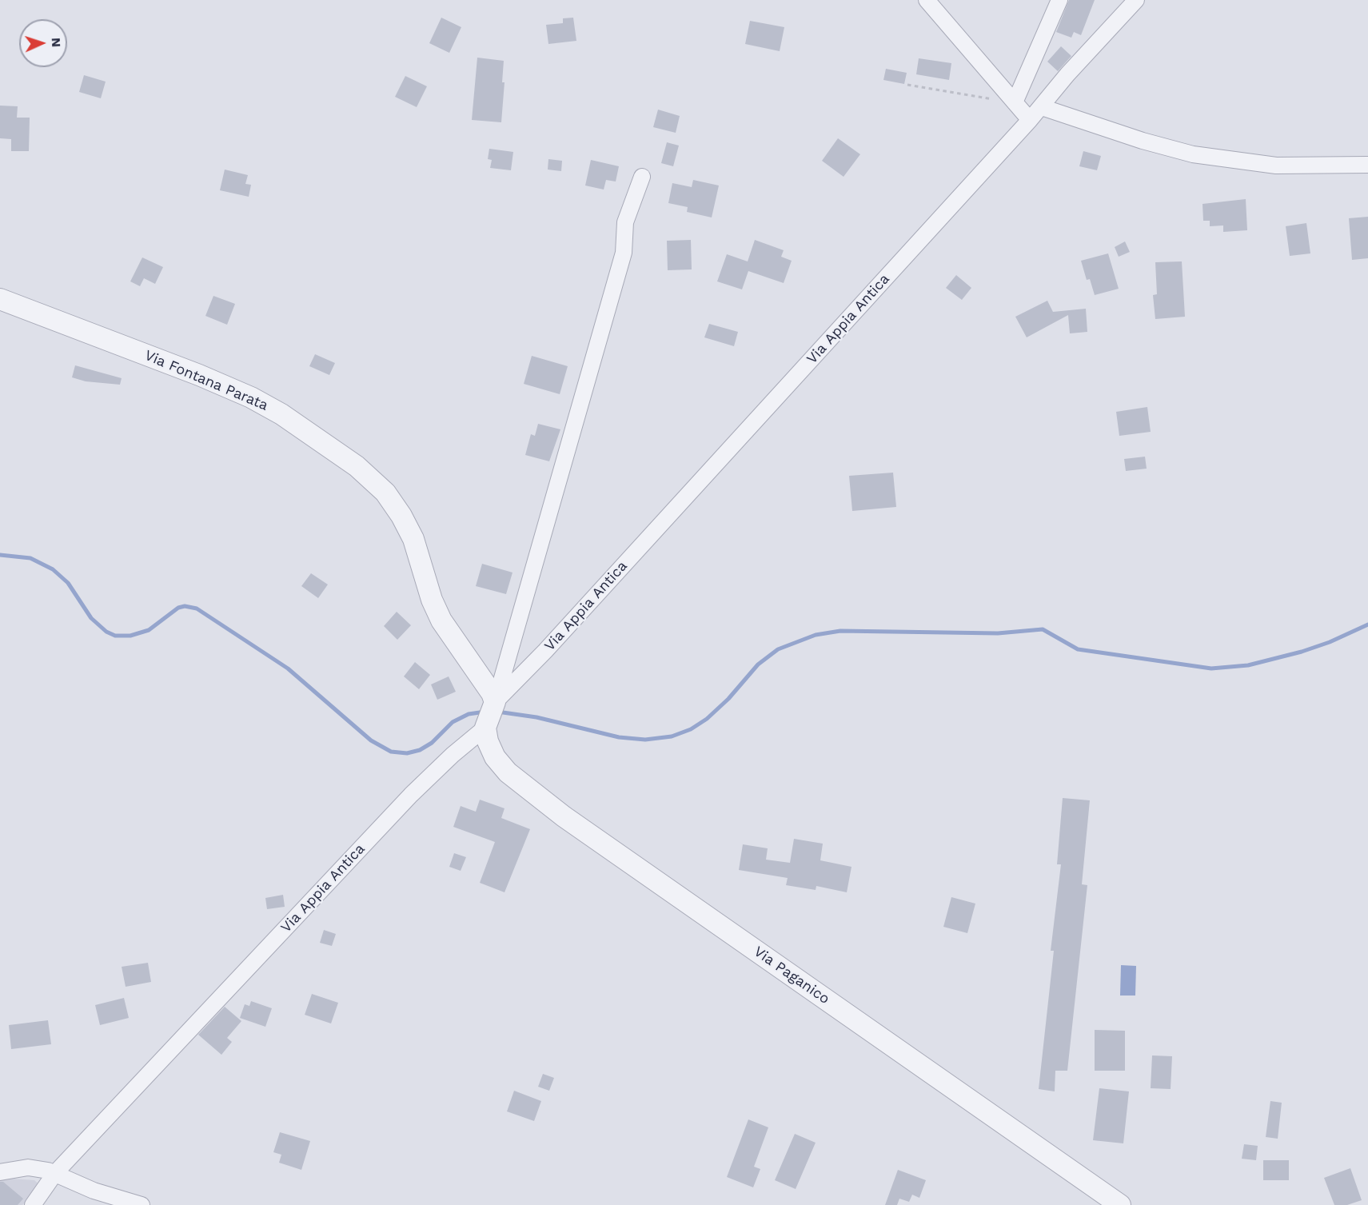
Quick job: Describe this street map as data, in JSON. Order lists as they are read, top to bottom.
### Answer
{
  "streets": {
    "street": ["Via Appia Antica", "Via Fontana Parata", "Via Paganico"]
  },
  "crossings": [
    ["Via Appia Antica", "Via Fontana Parata"],
    ["Via Appia Antica", "Via Paganico"]
  ],
  "north": "right"
}
